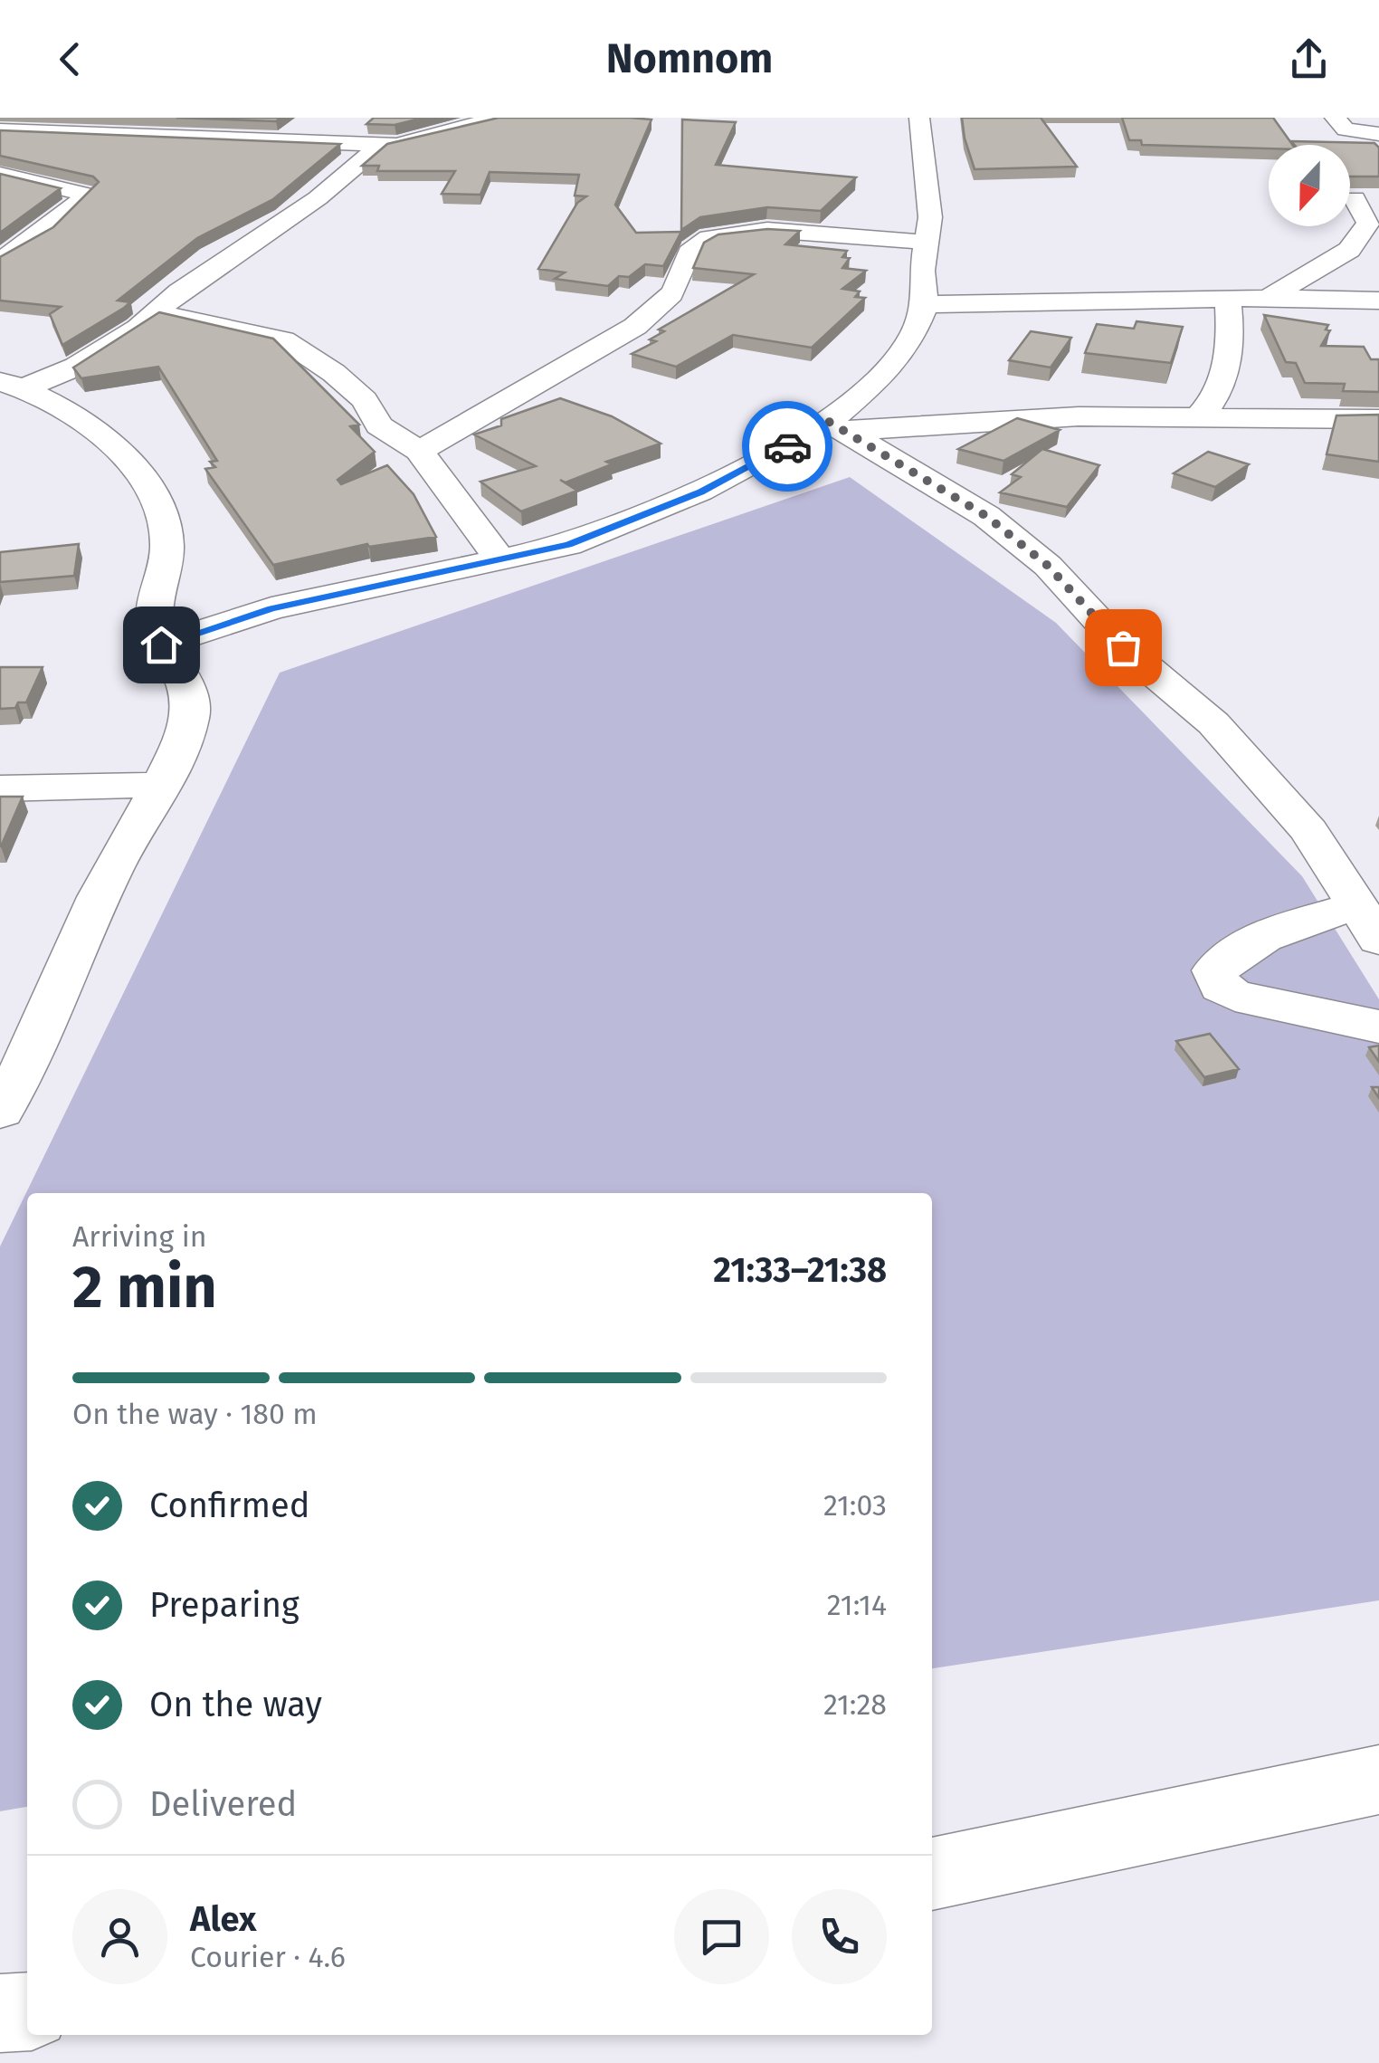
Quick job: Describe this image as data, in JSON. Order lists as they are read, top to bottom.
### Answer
{
  "north": "bottom",
  "page": {
    "header": "Nomnom",
    "heading": ["2 min", "Arriving in", "21:33–21:38"],
    "panel": ["Alex", "Courier · 4.6"],
    "bar": "On the way · 180 m",
    "list": [
      ["Confirmed", "21:03"],
      ["Preparing", "21:14"],
      ["On the way", "21:28"],
      "Delivered"
    ]
  }
}
